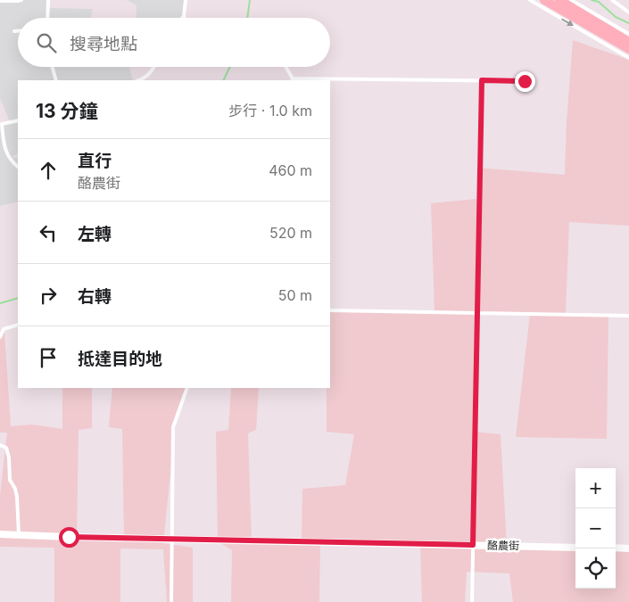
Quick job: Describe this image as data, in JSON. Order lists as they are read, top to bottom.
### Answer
{
  "streets": {
    "street": ["酪農街"]
  },
  "page": {
    "search": "搜尋地點",
    "heading": ["13 分鐘", "步行 · 1.0 km"],
    "list": [
      ["直行", "酪農街", "460 m"],
      ["左轉", "520 m"],
      ["右轉", "50 m"],
      "抵達目的地"
    ],
    "map_buttons": ["+", "−"]
  }
}
